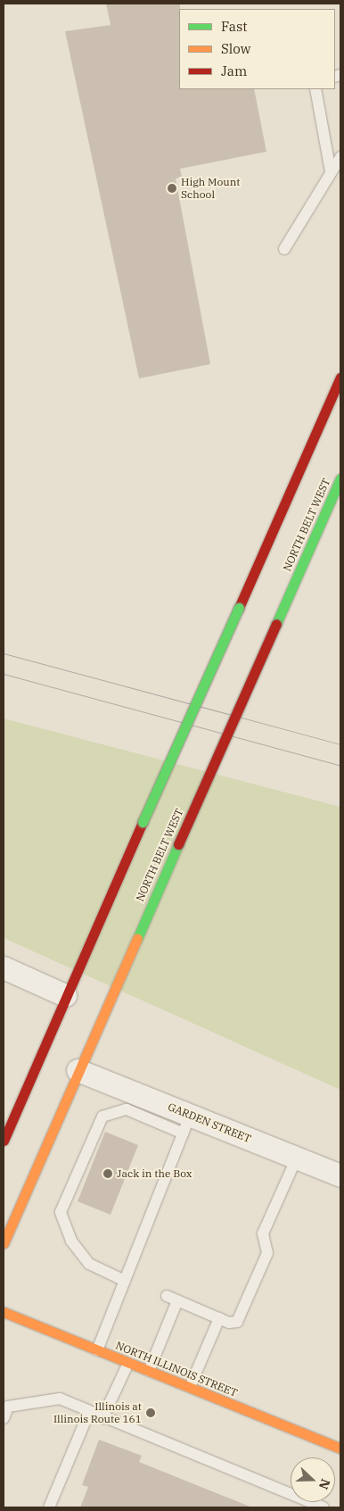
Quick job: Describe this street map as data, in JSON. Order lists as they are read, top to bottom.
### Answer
{
  "streets": {
    "main road": ["NORTH BELT WEST", "NORTH ILLINOIS STREET"],
    "street": ["GARDEN STREET"]
  },
  "crossings": [
    ["NORTH BELT WEST", "GARDEN STREET"]
  ],
  "places": ["High Mount School", "Jack in the Box", "Illinois at Illinois Route 161"],
  "legend": ["Fast", "Slow", "Jam"],
  "north": "right"
}
